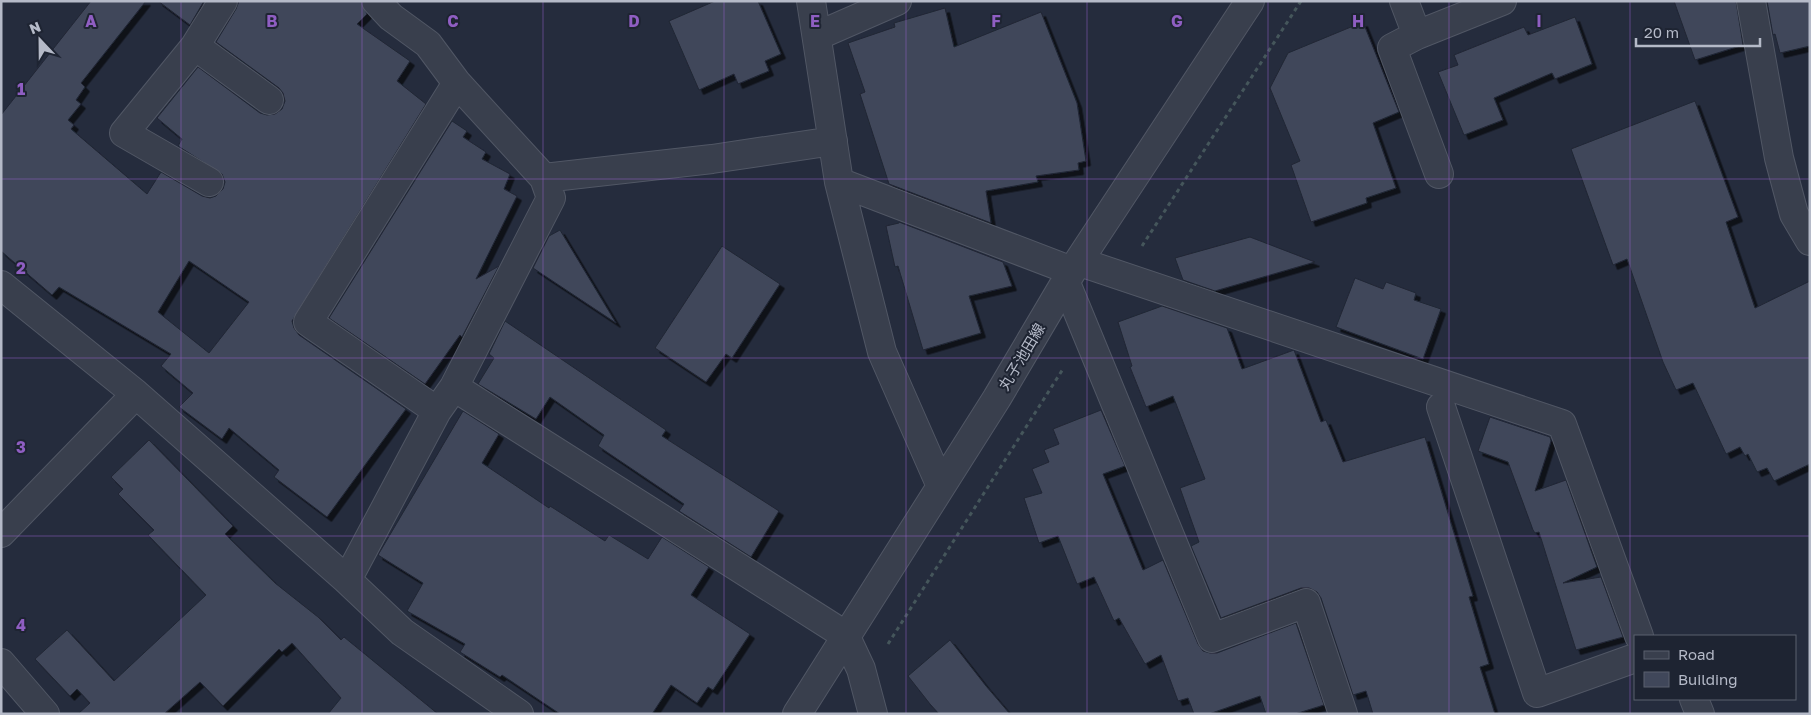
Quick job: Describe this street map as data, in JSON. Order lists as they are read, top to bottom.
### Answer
{
  "streets": {
    "street": ["丸子池田線"]
  },
  "legend": ["Road", "Building"],
  "scale_bar": "20 m",
  "north": "top",
  "grid": {
    "columns": [
      "A",
      "B",
      "C",
      "D",
      "E",
      "F",
      "G",
      "H",
      "I"
    ],
    "rows": [
      "1",
      "2",
      "3",
      "4"
    ]
  }
}
